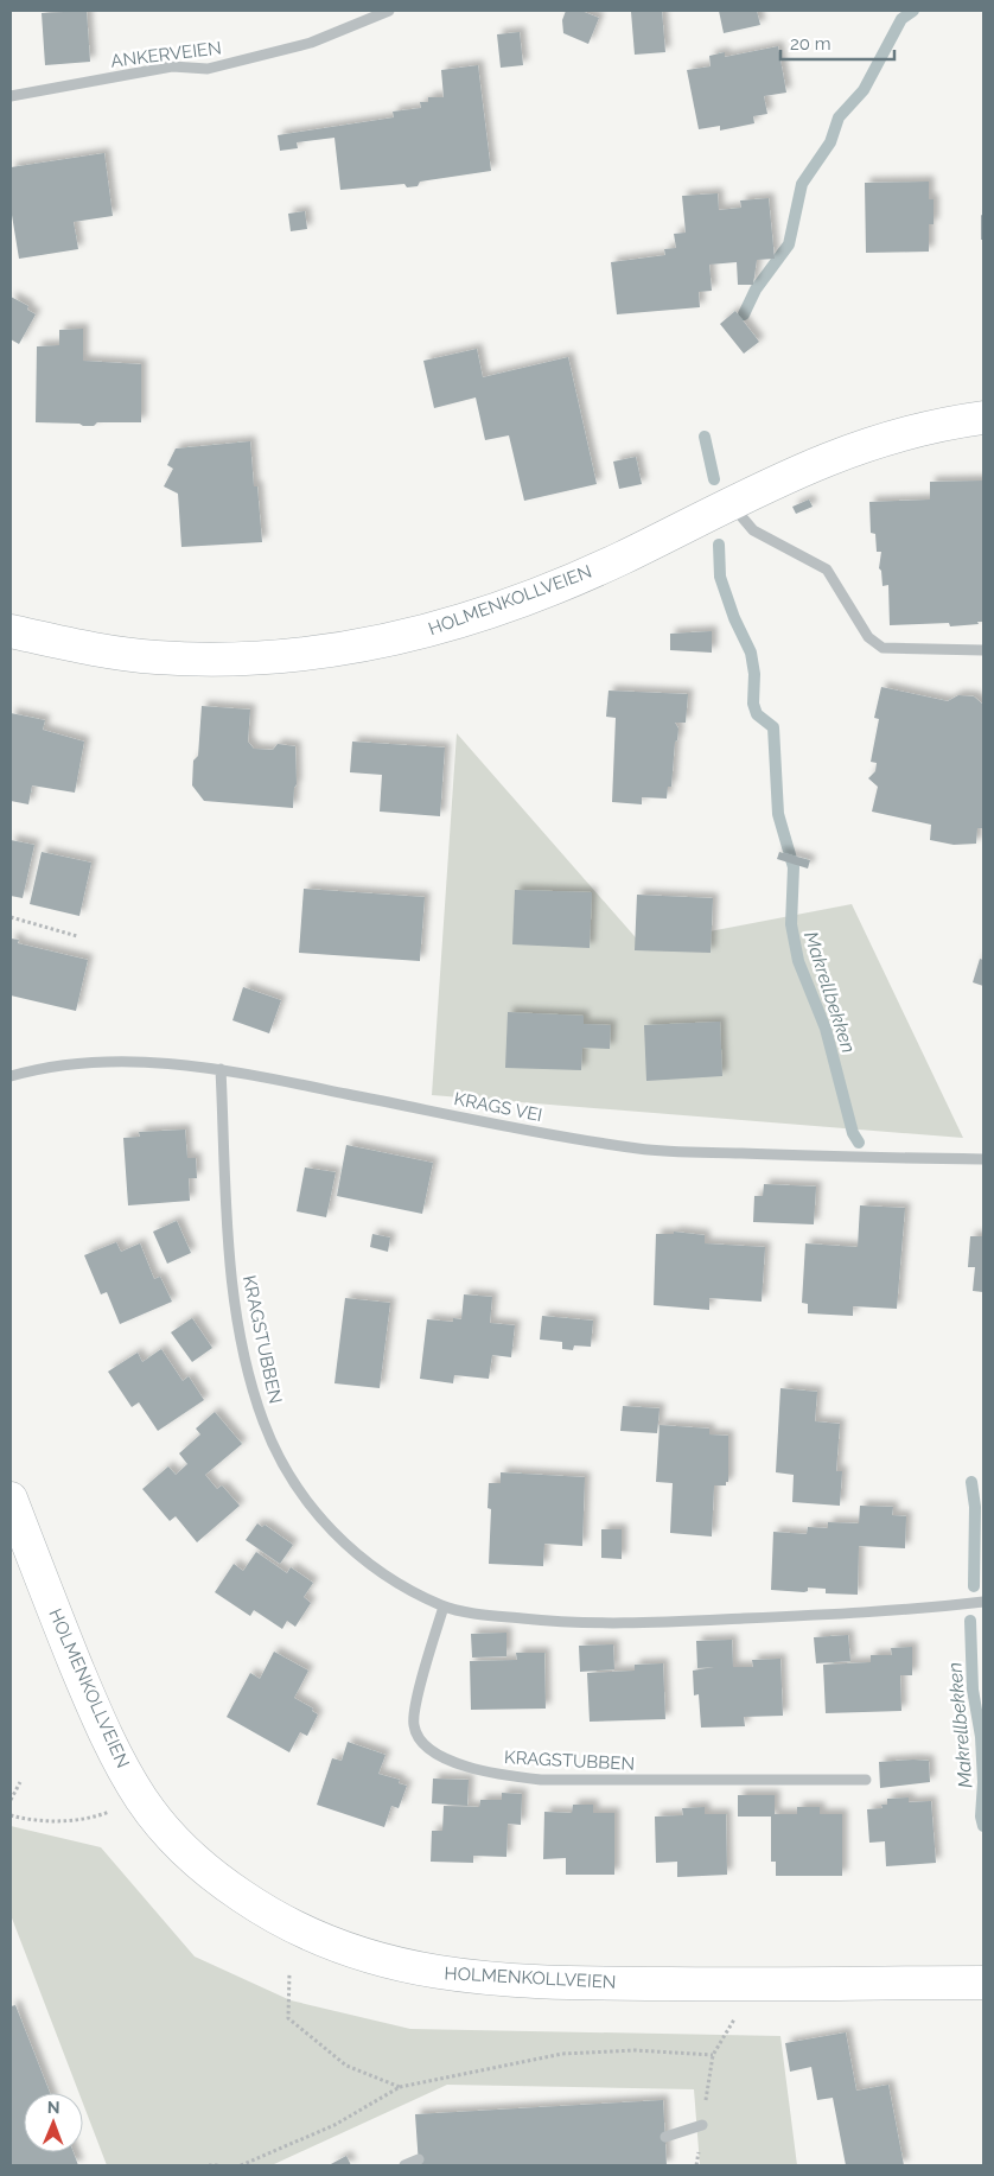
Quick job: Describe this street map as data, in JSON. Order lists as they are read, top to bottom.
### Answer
{
  "streets": {
    "main road": ["HOLMENKOLLVEIEN"],
    "street": ["ANKERVEIEN", "KRAGS VEI", "KRAGSTUBBEN"]
  },
  "crossings": [
    ["KRAGS VEI", "KRAGSTUBBEN"]
  ],
  "water": ["Makrellbekken"],
  "scale_bar": "20 m",
  "north": "top"
}
